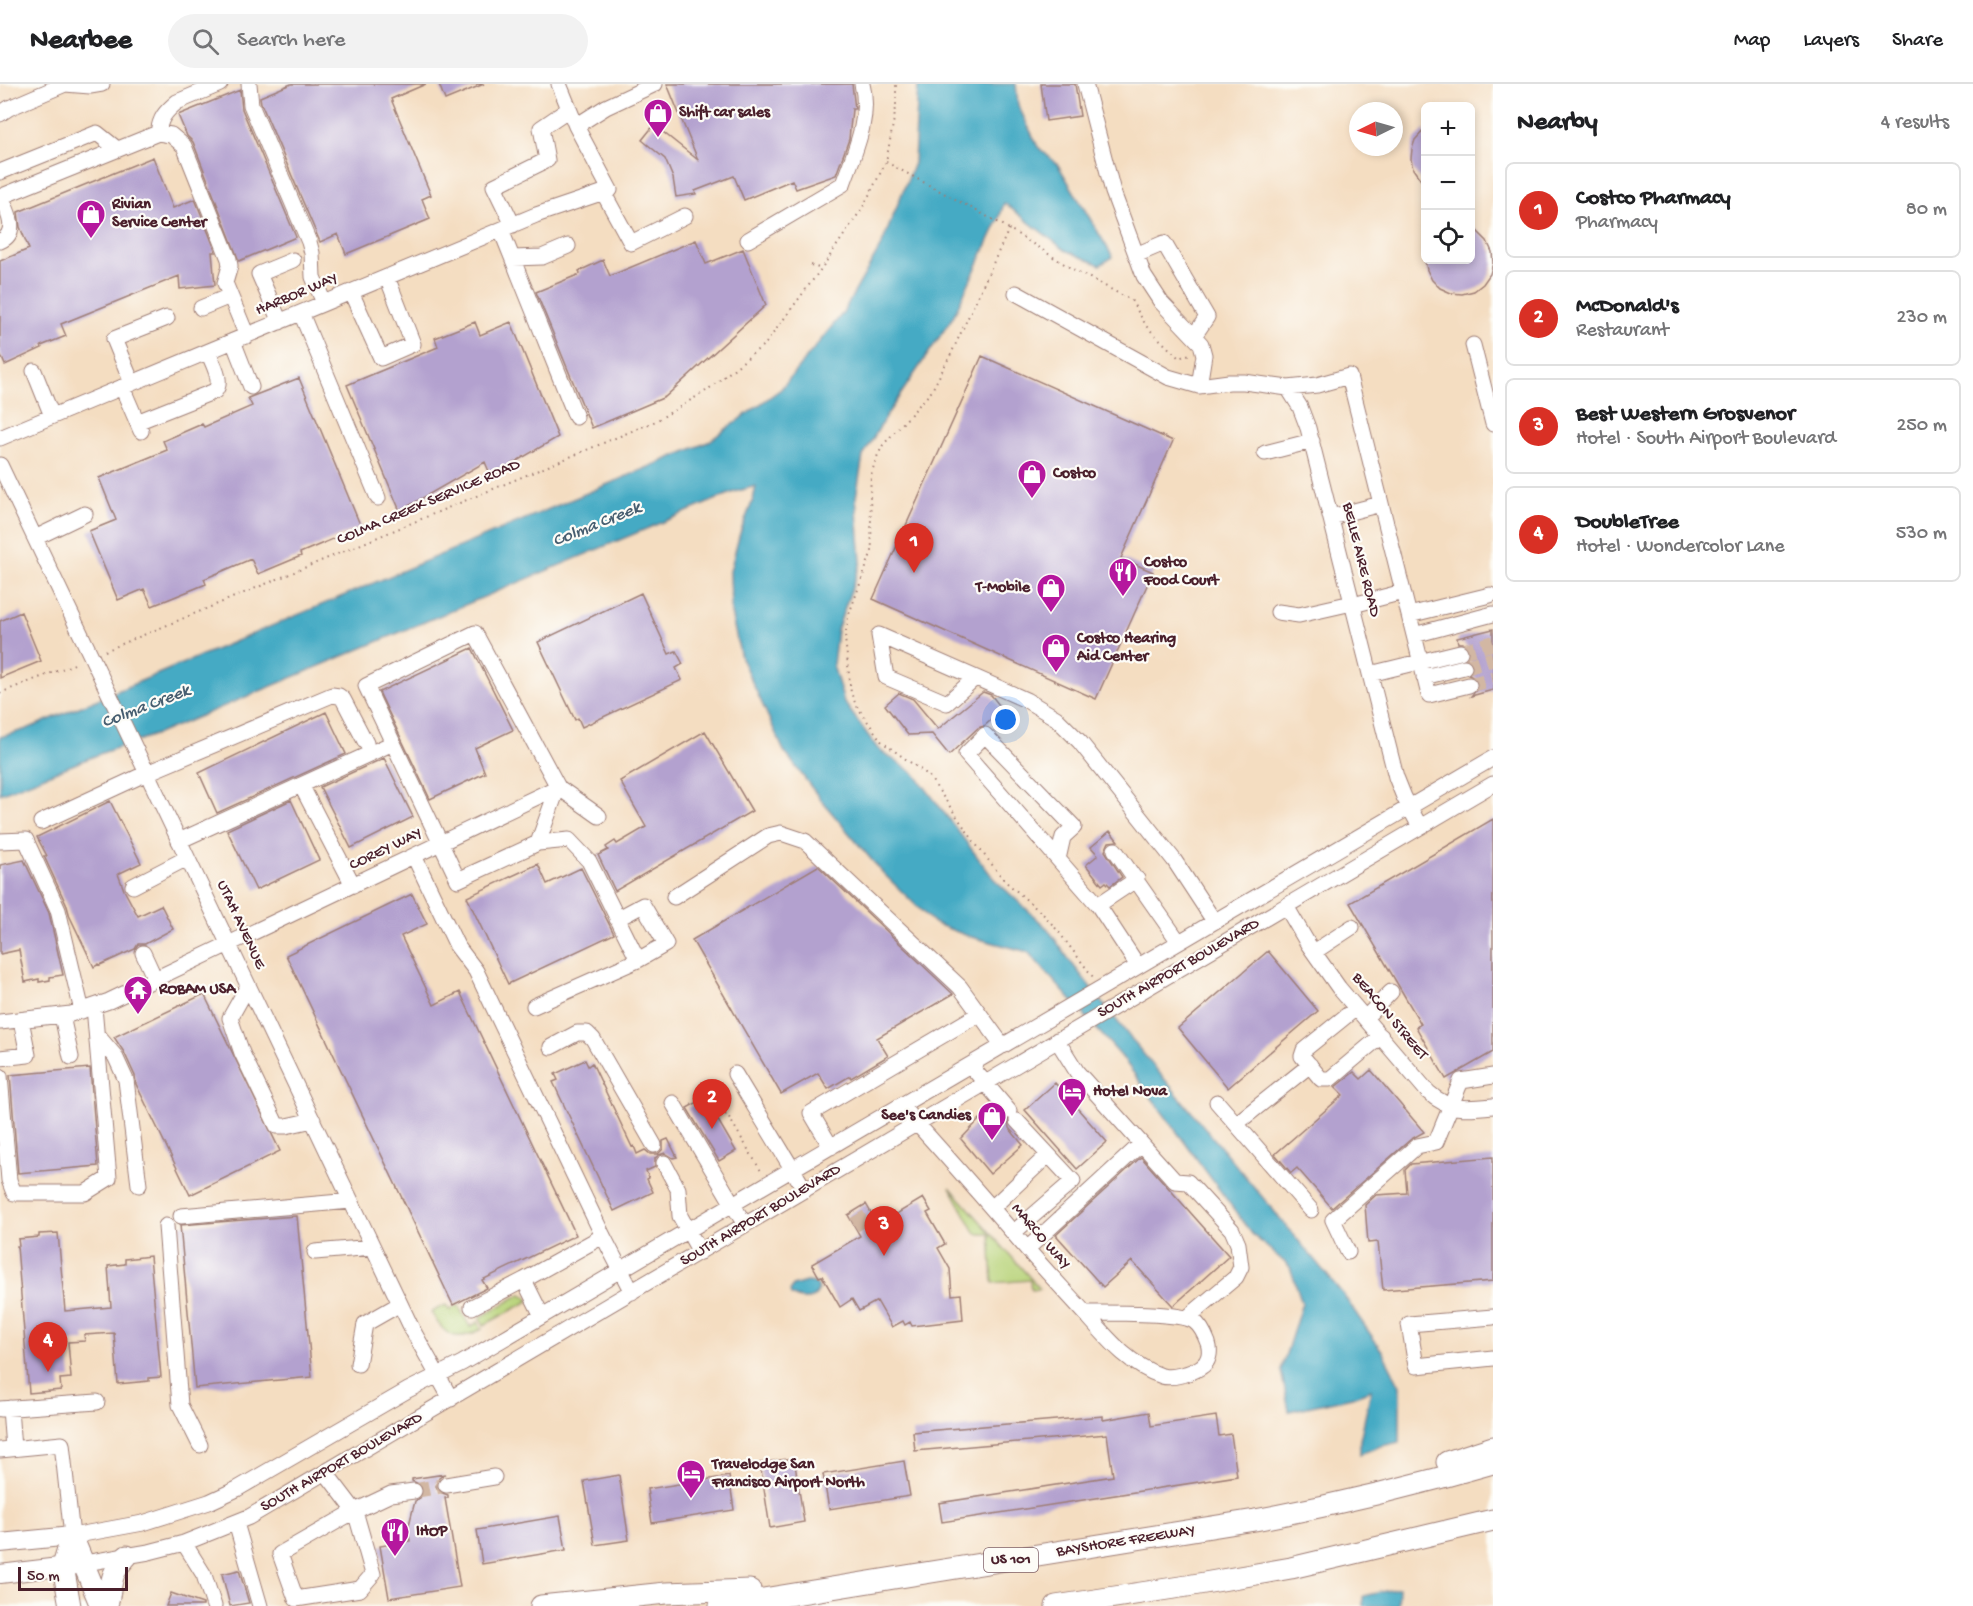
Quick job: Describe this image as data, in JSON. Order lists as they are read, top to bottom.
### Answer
{
  "streets": {
    "highway": ["BAYSHORE FREEWAY", "US 101"],
    "main road": ["SOUTH AIRPORT BOULEVARD"],
    "street": [
      "HARBOR WAY",
      "BELLE AIRE ROAD",
      "COREY WAY",
      "UTAH AVENUE",
      "BEACON STREET",
      "MARCO WAY"
    ],
    "path": ["COLMA CREEK SERVICE ROAD"]
  },
  "crossings": [
    ["COLMA CREEK SERVICE ROAD", "UTAH AVENUE"],
    ["BELLE AIRE ROAD", "SOUTH AIRPORT BOULEVARD"],
    ["COREY WAY", "UTAH AVENUE"],
    ["UTAH AVENUE", "SOUTH AIRPORT BOULEVARD"],
    ["SOUTH AIRPORT BOULEVARD", "BEACON STREET"],
    ["SOUTH AIRPORT BOULEVARD", "MARCO WAY"]
  ],
  "water": ["Colma Creek"],
  "places": {
    "shop": [
      "Shift car sales",
      "Rivian Service Center",
      "Costco",
      "T-Mobile",
      "Costco Hearing Aid Center",
      "See's Candies"
    ],
    "restaurant": ["Costco Food Court", "IHOP"],
    "temple": ["ROBAM USA"],
    "hotel": ["Hotel Nova", "Travelodge San Francisco Airport North"]
  },
  "scale_bar": "50 m",
  "north": "left",
  "page": {
    "header": "Nearbee",
    "search": "Search here",
    "nav": ["Map", "Layers", "Share"],
    "heading": ["Nearby", "4 results"],
    "map_buttons": ["+", "−"],
    "list": [
      {
        "mark": "1",
        "name": "Costco Pharmacy",
        "note": "Pharmacy",
        "value": "80 m"
      },
      {
        "mark": "2",
        "name": "McDonald's",
        "note": "Restaurant",
        "value": "230 m"
      },
      {
        "mark": "3",
        "name": "Best Western Grosvenor",
        "note": "Hotel · South Airport Boulevard",
        "value": "250 m"
      },
      {
        "mark": "4",
        "name": "DoubleTree",
        "note": "Hotel · Wondercolor Lane",
        "value": "530 m"
      }
    ],
    "pins": [
      "1",
      "2",
      "3",
      "4"
    ],
    "scale": "50 m"
  }
}
